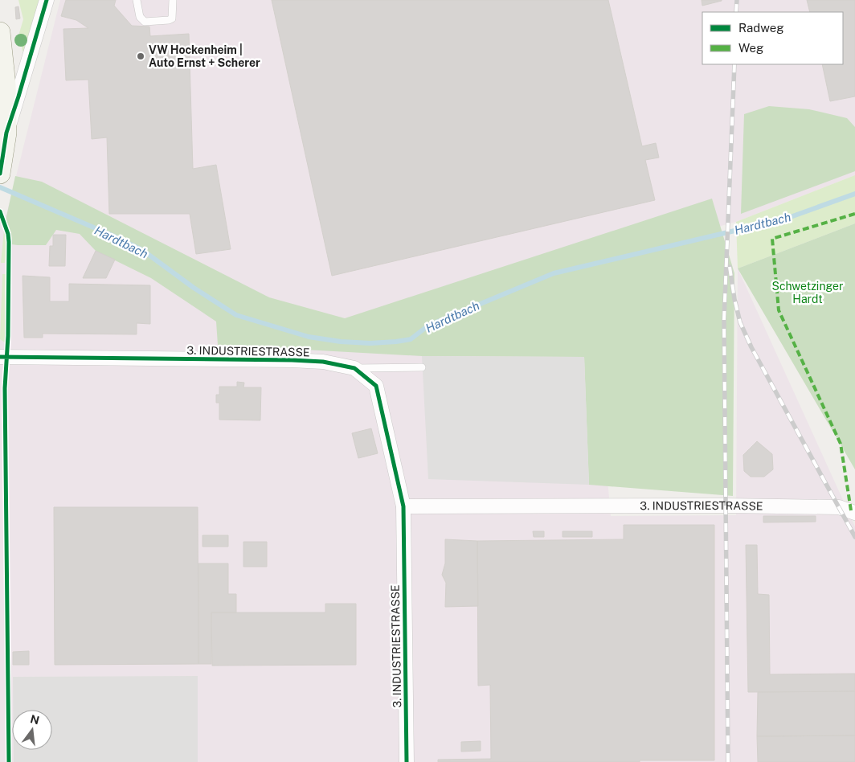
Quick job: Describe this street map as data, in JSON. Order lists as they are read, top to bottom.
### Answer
{
  "streets": {
    "street": ["3. INDUSTRIESTRASSE"]
  },
  "water": ["Hardtbach"],
  "parks": ["Schwetzinger Hardt"],
  "places": ["VW Hockenheim | Auto Ernst + Scherer"],
  "legend": ["Radweg", "Weg"],
  "north": "top"
}
